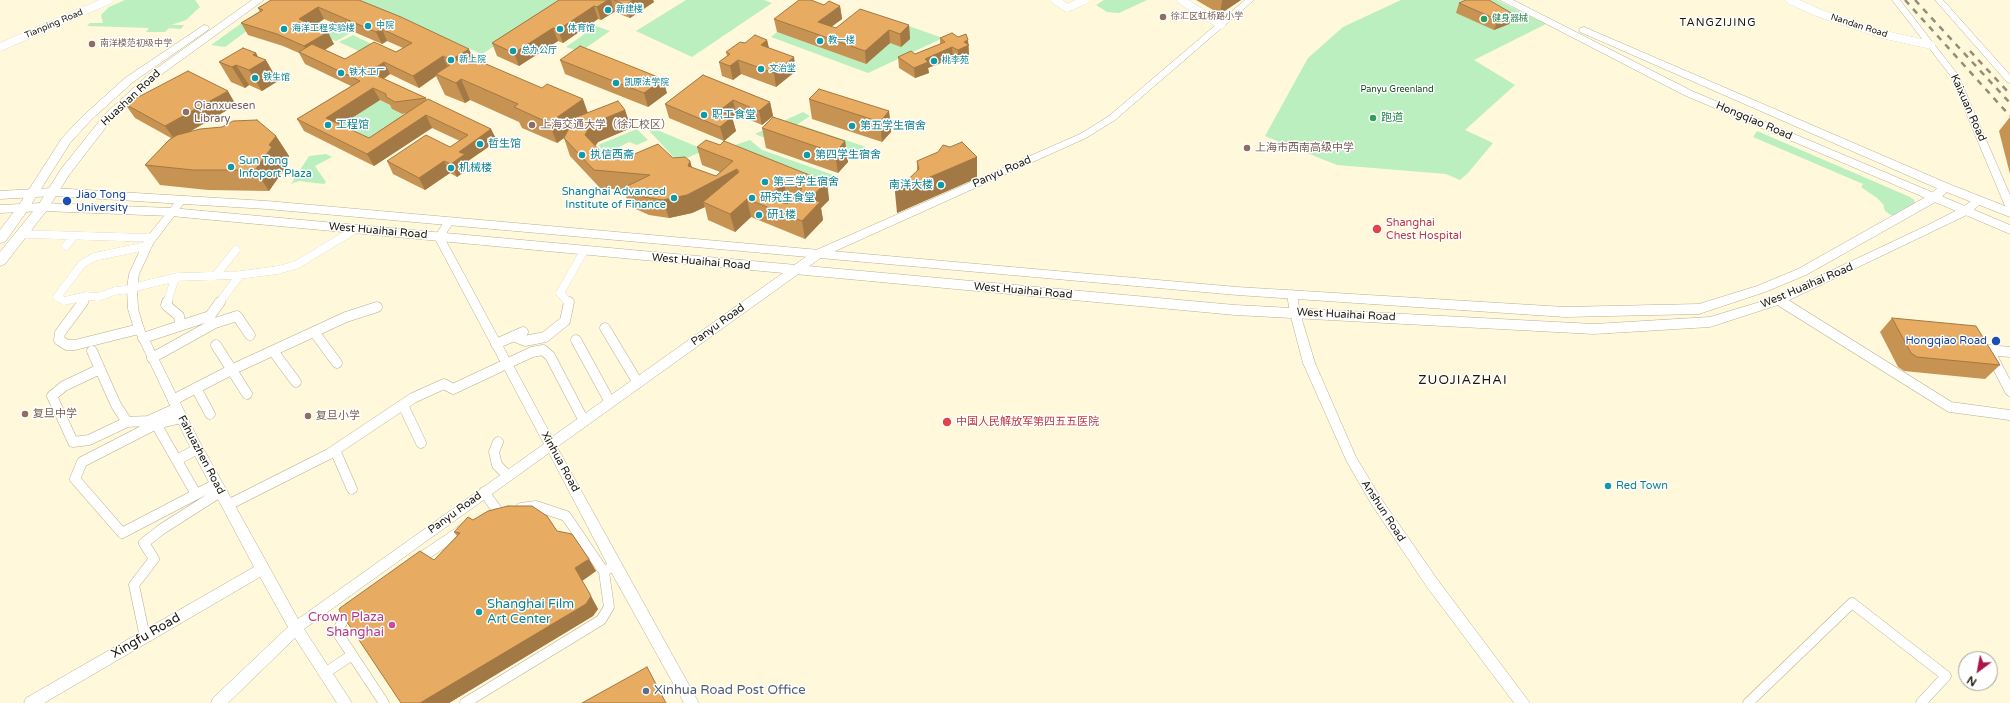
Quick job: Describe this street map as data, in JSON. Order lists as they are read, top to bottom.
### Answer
{
  "streets": {
    "main road": ["Huashan Road", "Hongqiao Road", "West Huaihai Road"],
    "street": [
      "Tianping Road",
      "Nandan Road",
      "Kaixuan Road",
      "Panyu Road",
      "Fahuazhen Road",
      "Xinhua Road",
      "Anshun Road",
      "Xingfu Road"
    ]
  },
  "crossings": [
    ["Nandan Road", "Kaixuan Road"],
    ["Huashan Road", "West Huaihai Road"],
    ["Hongqiao Road", "West Huaihai Road"],
    ["Panyu Road", "West Huaihai Road"],
    ["Panyu Road", "Fahuazhen Road"],
    ["Panyu Road", "Xinhua Road"],
    ["West Huaihai Road", "Fahuazhen Road"],
    ["West Huaihai Road", "Xinhua Road"],
    ["West Huaihai Road", "Anshun Road"],
    ["Fahuazhen Road", "Xingfu Road"]
  ],
  "districts": ["TANGZIJING", "ZUOJIAZHAI"],
  "parks": ["Panyu Greenland"],
  "places": [
    "新建楼",
    "徐汇区虹桥路小学",
    "健身器械",
    "中院",
    "海洋工程实验楼",
    "体育馆",
    "教一楼",
    "南洋模范初级中学",
    "总办公厅",
    "新上院",
    "桃李苑",
    "文治堂",
    "铁木工厂",
    "铁生馆",
    "凯原法学院",
    "Qianxuesen Library",
    "职工食堂",
    "跑道",
    "工程馆",
    "上海交通大学（徐汇校区）",
    "第五学生宿舍",
    "哲生馆",
    "上海市西南高级中学",
    "执信西斋",
    "第四学生宿舍",
    "Sun Tong Infoport Plaza",
    "机械楼",
    "第三学生宿舍",
    "南洋大楼",
    "Shanghai Advanced Institute of Finance",
    "研究生食堂",
    "Jiao Tong University",
    "研1楼",
    "Shanghai Chest Hospital",
    "Hongqiao Road",
    "复旦中学",
    "复旦小学",
    "中国人民解放军第四五五医院",
    "Red Town",
    "Shanghai Film Art Center",
    "Crown Plaza Shanghai",
    "Xinhua Road Post Office"
  ],
  "north": "bottom left"
}
